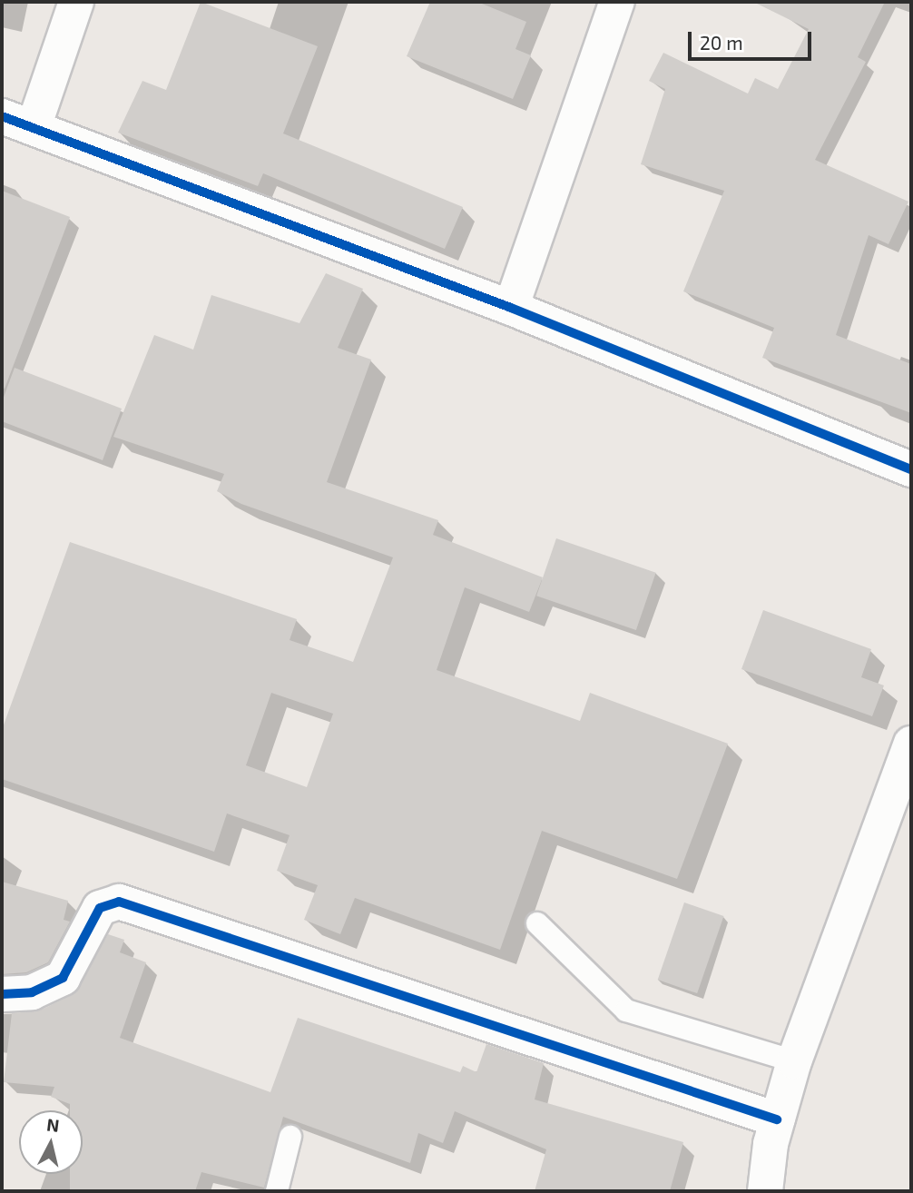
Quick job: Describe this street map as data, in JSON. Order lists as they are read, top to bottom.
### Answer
{
  "scale_bar": "20 m",
  "north": "top"
}
